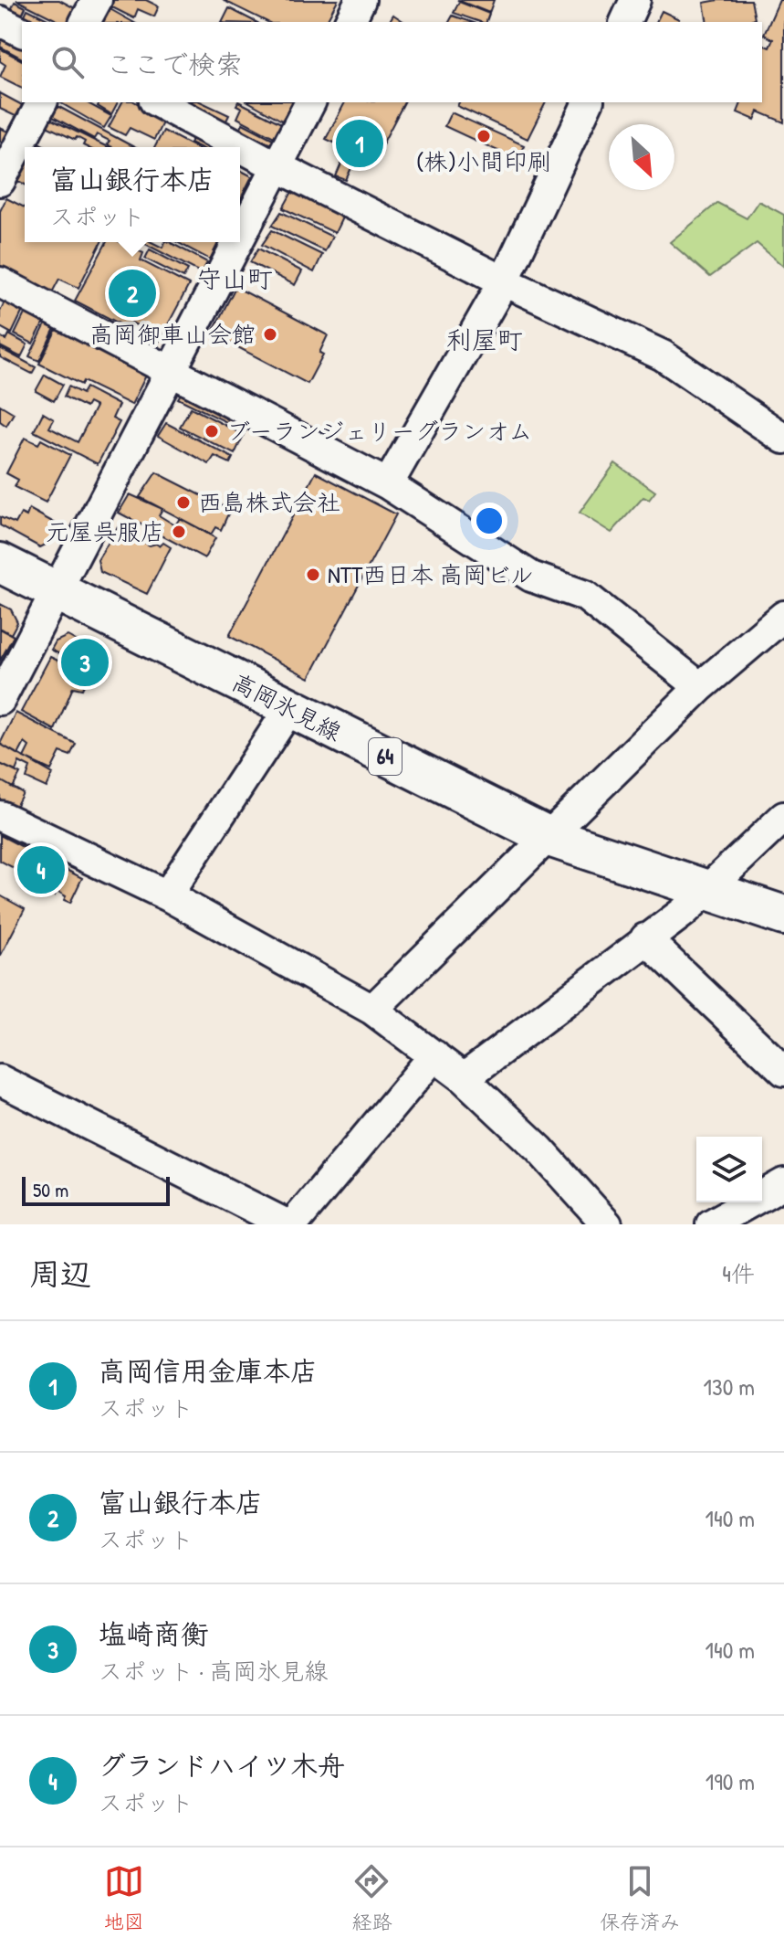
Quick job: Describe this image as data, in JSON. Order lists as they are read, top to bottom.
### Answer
{
  "streets": {
    "main road": ["高岡氷見線", "64"]
  },
  "districts": ["守山町", "利屋町"],
  "places": [
    "(株)小間印刷",
    "高岡御車山会館",
    "ブーランジェリーグランオム",
    "西島株式会社",
    "元屋呉服店",
    "NTT西日本 高岡ビル"
  ],
  "scale_bar": "50 m",
  "north": "bottom right",
  "page": {
    "search": "ここで検索",
    "pins": [
      "1",
      "2",
      "3",
      "4"
    ],
    "popup": ["富山銀行本店", "スポット"],
    "scale": "50 m",
    "heading": ["周辺", "4件"],
    "list": [
      {
        "mark": "1",
        "name": "高岡信用金庫本店",
        "note": "スポット",
        "value": "130 m"
      },
      {
        "mark": "2",
        "name": "富山銀行本店",
        "note": "スポット",
        "value": "140 m"
      },
      {
        "mark": "3",
        "name": "塩崎商衡",
        "note": "スポット · 高岡氷見線",
        "value": "140 m"
      },
      {
        "mark": "4",
        "name": "グランドハイツ木舟",
        "note": "スポット",
        "value": "190 m"
      }
    ],
    "nav": ["地図", "経路", "保存済み"]
  }
}
